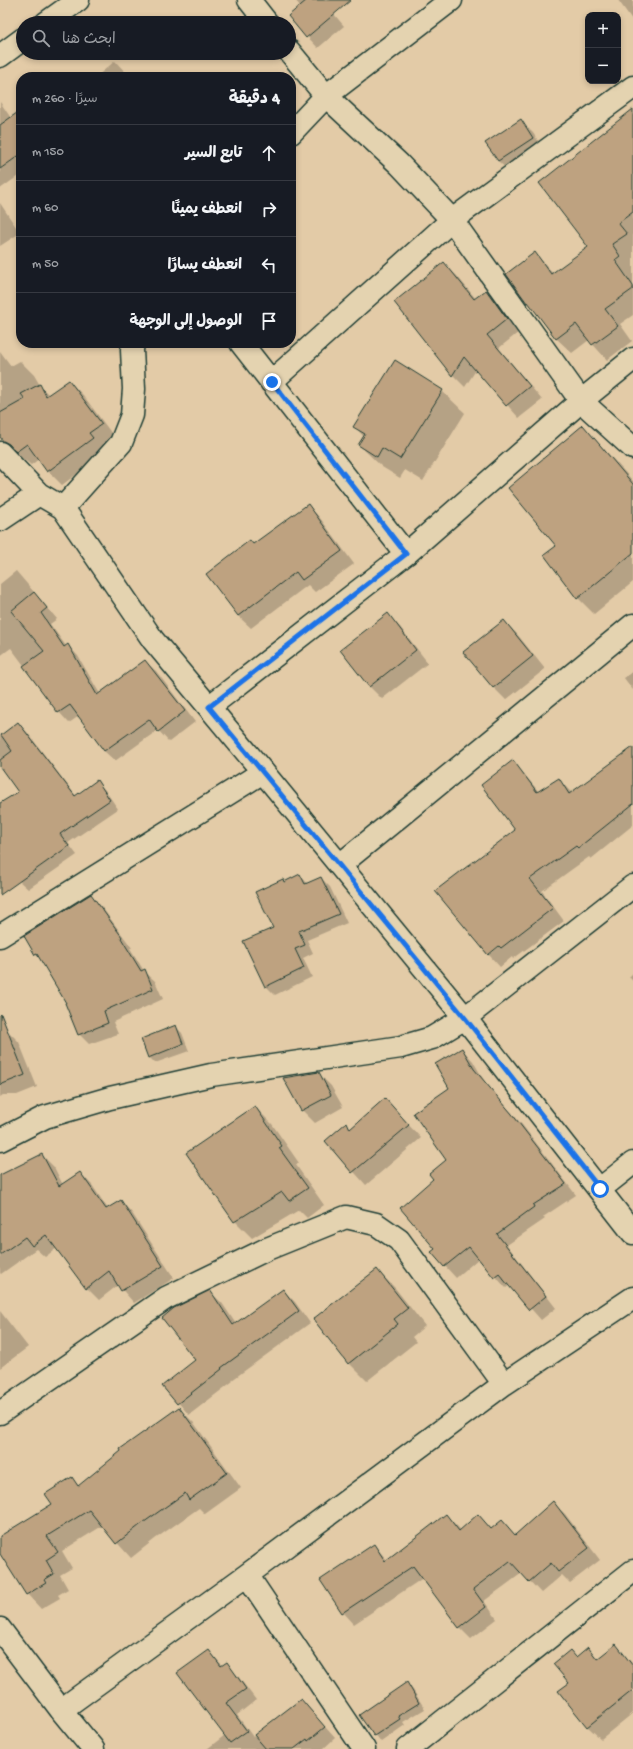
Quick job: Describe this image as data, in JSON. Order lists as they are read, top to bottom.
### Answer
{
  "page": {
    "map_buttons": ["+", "−"],
    "search": "ابحث هنا",
    "heading": ["4 دقيقة", "سيرًا · 260 m"],
    "list": [
      ["تابع السير", "150 m"],
      ["انعطف يمينًا", "60 m"],
      ["انعطف يسارًا", "50 m"],
      "الوصول إلى الوجهة"
    ]
  }
}
